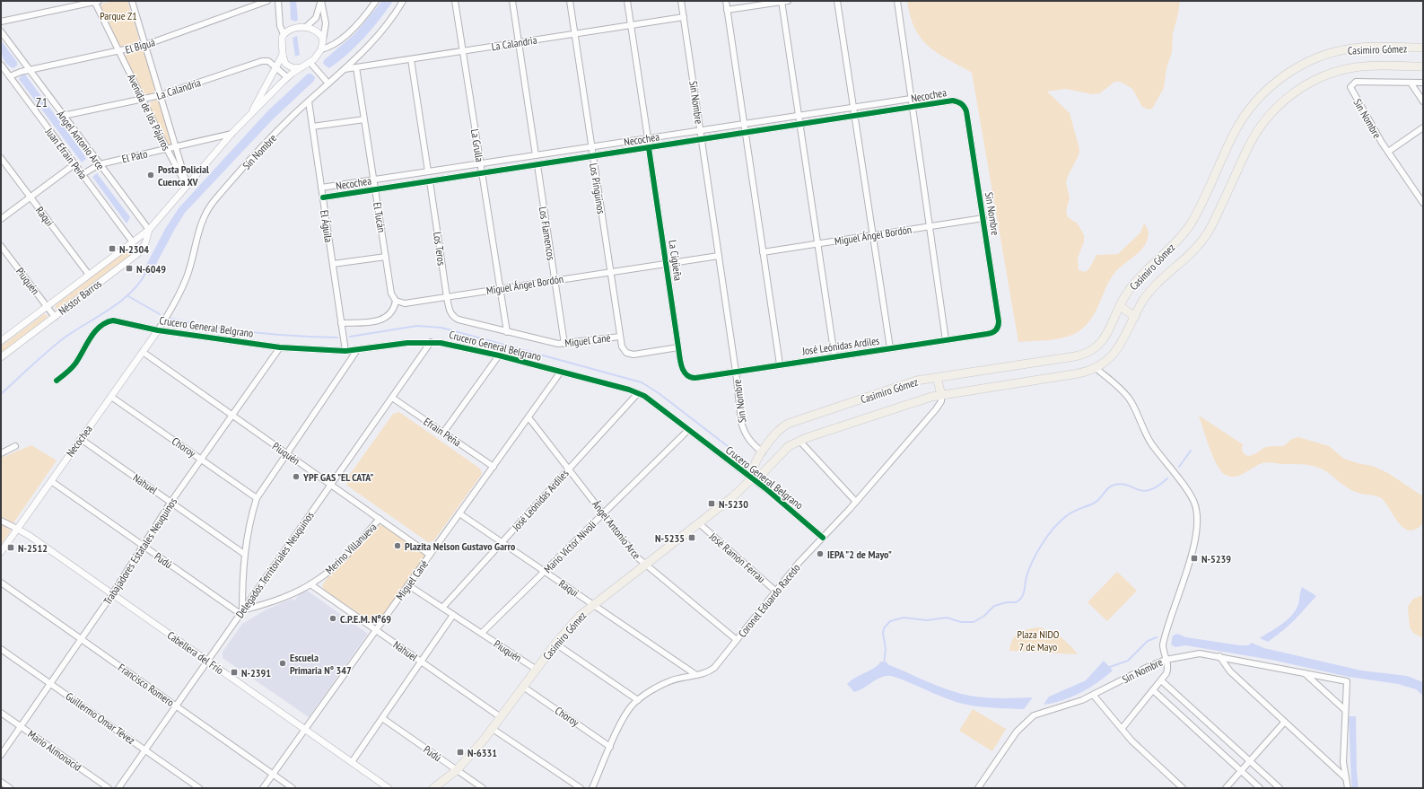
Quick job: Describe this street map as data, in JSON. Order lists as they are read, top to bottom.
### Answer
{
  "streets": {
    "main road": ["Casimiro Gómez"],
    "street": [
      "La Calandria",
      "El Biguá",
      "Necochea",
      "Sin Nombre",
      "Avenida de los Pájaros",
      "Ángel Antonio Arce",
      "La Grulla",
      "Juan Efraín Peña",
      "El Pato",
      "Los Pingüinos",
      "Raqui",
      "El Tucán",
      "El Águila",
      "Los Flamencos",
      "Miguel Ángel Bordón",
      "Los Teros",
      "La Cigüeña",
      "Piuquén",
      "Néstor Barros",
      "Crucero General Belgrano",
      "Miguel Cané",
      "José Leónidas Ardiles",
      "Efrain Peña",
      "Choroy",
      "Nahuel",
      "Mario Víctor Nívoli",
      "Merino Villanueva",
      "Trabajadores Estatales Neuquinos",
      "José Ramón Ferrau",
      "Pudú",
      "Delegados Territoriales Neuquinos",
      "Coronel Eduardo Racedo",
      "Cabellera del Frío",
      "Francisco Romero",
      "Guillermo Omar Tévez",
      "Mario Almonacid"
    ]
  },
  "crossings": [
    ["La Calandria", "Sin Nombre"],
    ["La Calandria", "Avenida de los Pájaros"],
    ["La Calandria", "Ángel Antonio Arce"],
    ["La Calandria", "La Grulla"],
    ["La Calandria", "Los Pingüinos"],
    ["La Calandria", "El Tucán"],
    ["La Calandria", "Néstor Barros"],
    ["El Biguá", "Avenida de los Pájaros"],
    ["El Biguá", "Ángel Antonio Arce"],
    ["El Biguá", "Juan Efraín Peña"],
    ["Casimiro Gómez", "Sin Nombre"],
    ["Casimiro Gómez", "Ángel Antonio Arce"],
    ["Casimiro Gómez", "Raqui"],
    ["Casimiro Gómez", "Piuquén"],
    ["Casimiro Gómez", "Crucero General Belgrano"],
    ["Casimiro Gómez", "Choroy"],
    ["Casimiro Gómez", "Nahuel"],
    ["Casimiro Gómez", "José Ramón Ferrau"],
    ["Casimiro Gómez", "Pudú"],
    ["Casimiro Gómez", "Coronel Eduardo Racedo"],
    ["Necochea", "Sin Nombre"],
    ["Necochea", "La Grulla"],
    ["Necochea", "Los Pingüinos"],
    ["Necochea", "El Tucán"],
    ["Necochea", "El Águila"],
    ["Necochea", "Los Flamencos"],
    ["Necochea", "Los Teros"],
    ["Necochea", "La Cigüeña"],
    ["Necochea", "Piuquén"],
    ["Necochea", "Crucero General Belgrano"],
    ["Necochea", "Choroy"],
    ["Necochea", "Nahuel"],
    ["Necochea", "Pudú"],
    ["Necochea", "Cabellera del Frío"],
    ["Sin Nombre", "El Águila"],
    ["Sin Nombre", "Miguel Ángel Bordón"],
    ["Sin Nombre", "Crucero General Belgrano"],
    ["Sin Nombre", "José Leónidas Ardiles"],
    ["Avenida de los Pájaros", "El Pato"],
    ["Avenida de los Pájaros", "Néstor Barros"],
    ["Ángel Antonio Arce", "El Pato"],
    ["Ángel Antonio Arce", "Néstor Barros"],
    ["Ángel Antonio Arce", "Miguel Cané"],
    ["Ángel Antonio Arce", "José Leónidas Ardiles"],
    ["Ángel Antonio Arce", "Mario Víctor Nívoli"],
    ["Ángel Antonio Arce", "Coronel Eduardo Racedo"],
    ["La Grulla", "Miguel Ángel Bordón"],
    ["La Grulla", "Miguel Cané"],
    ["Juan Efraín Peña", "El Pato"],
    ["Juan Efraín Peña", "Néstor Barros"],
    ["El Pato", "Néstor Barros"],
    ["Los Pingüinos", "Miguel Ángel Bordón"],
    ["Los Pingüinos", "La Cigüeña"],
    ["Los Pingüinos", "Miguel Cané"],
    ["Raqui", "Néstor Barros"],
    ["Raqui", "Miguel Cané"],
    ["Raqui", "José Leónidas Ardiles"],
    ["Raqui", "Mario Víctor Nívoli"],
    ["Raqui", "Coronel Eduardo Racedo"],
    ["El Tucán", "Miguel Ángel Bordón"],
    ["El Águila", "Crucero General Belgrano"],
    ["Los Flamencos", "Miguel Ángel Bordón"],
    ["Los Flamencos", "Miguel Cané"],
    ["Miguel Ángel Bordón", "Los Teros"],
    ["Miguel Ángel Bordón", "La Cigüeña"],
    ["Los Teros", "Miguel Cané"],
    ["La Cigüeña", "José Leónidas Ardiles"],
    ["Piuquén", "Néstor Barros"],
    ["Piuquén", "Miguel Cané"],
    ["Piuquén", "José Leónidas Ardiles"],
    ["Piuquén", "Mario Víctor Nívoli"],
    ["Piuquén", "Merino Villanueva"],
    ["Piuquén", "Trabajadores Estatales Neuquinos"],
    ["Piuquén", "Delegados Territoriales Neuquinos"],
    ["Crucero General Belgrano", "Miguel Cané"],
    ["Crucero General Belgrano", "José Leónidas Ardiles"],
    ["Crucero General Belgrano", "Mario Víctor Nívoli"],
    ["Crucero General Belgrano", "Trabajadores Estatales Neuquinos"],
    ["Crucero General Belgrano", "Delegados Territoriales Neuquinos"],
    ["Crucero General Belgrano", "Coronel Eduardo Racedo"],
    ["Miguel Cané", "Efrain Peña"],
    ["Miguel Cané", "Nahuel"],
    ["Miguel Cané", "Cabellera del Frío"],
    ["Miguel Cané", "Francisco Romero"],
    ["Efrain Peña", "Delegados Territoriales Neuquinos"],
    ["Choroy", "Trabajadores Estatales Neuquinos"],
    ["Choroy", "Coronel Eduardo Racedo"],
    ["Nahuel", "Merino Villanueva"],
    ["Nahuel", "Trabajadores Estatales Neuquinos"],
    ["Merino Villanueva", "Pudú"],
    ["Merino Villanueva", "Delegados Territoriales Neuquinos"],
    ["Trabajadores Estatales Neuquinos", "Pudú"],
    ["Trabajadores Estatales Neuquinos", "Cabellera del Frío"],
    ["Trabajadores Estatales Neuquinos", "Francisco Romero"],
    ["Trabajadores Estatales Neuquinos", "Guillermo Omar Tévez"],
    ["Trabajadores Estatales Neuquinos", "Mario Almonacid"],
    ["José Ramón Ferrau", "Coronel Eduardo Racedo"],
    ["Pudú", "Delegados Territoriales Neuquinos"],
    ["Delegados Territoriales Neuquinos", "Cabellera del Frío"],
    ["Delegados Territoriales Neuquinos", "Francisco Romero"],
    ["Delegados Territoriales Neuquinos", "Guillermo Omar Tévez"]
  ],
  "districts": ["Z1"],
  "parks": ["Parque Z1", "Plaza NIDO 7 de Mayo"],
  "places": {
    "other": [
      "Posta Policial Cuenca XV",
      "YPF GAS \"EL CATA\"",
      "Plazita Nelson Gustavo Garro",
      "IEPA \"2 de Mayo\"",
      "C.P.E.M. Nº69",
      "Escuela Primaria N° 347"
    ],
    "transit": [
      "N-2304",
      "N-6049",
      "N-5230",
      "N-5235",
      "N-2512",
      "N-5239",
      "N-2391",
      "N-6331"
    ]
  }
}
